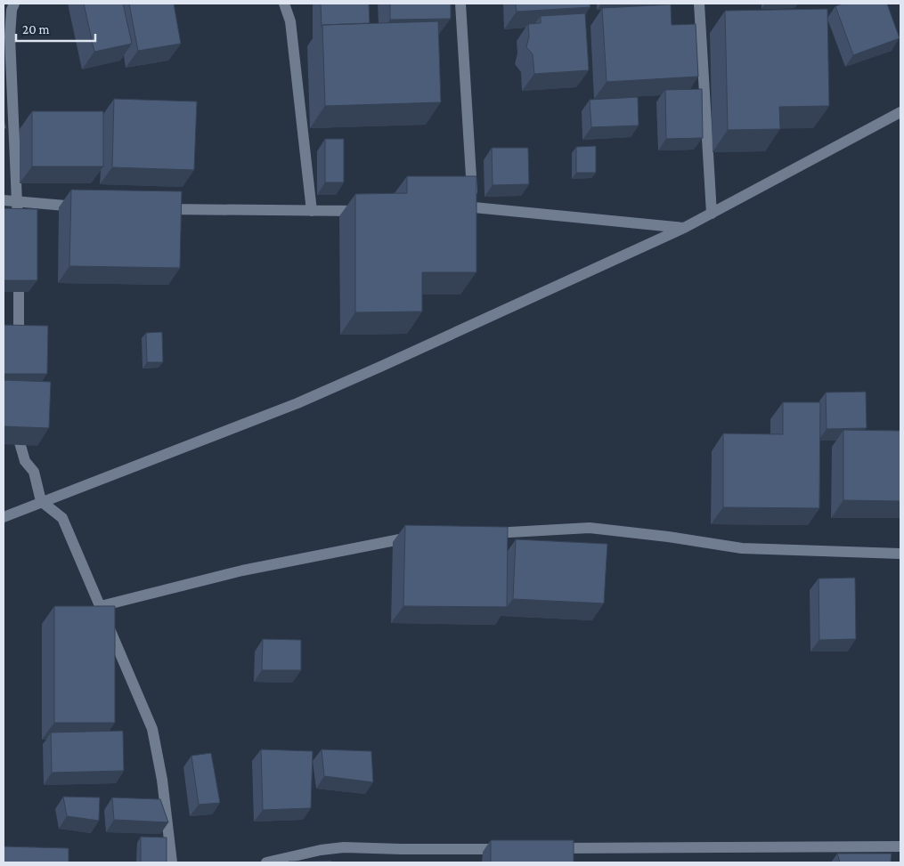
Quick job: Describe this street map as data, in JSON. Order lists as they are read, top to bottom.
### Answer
{
  "scale_bar": "20 m"
}
